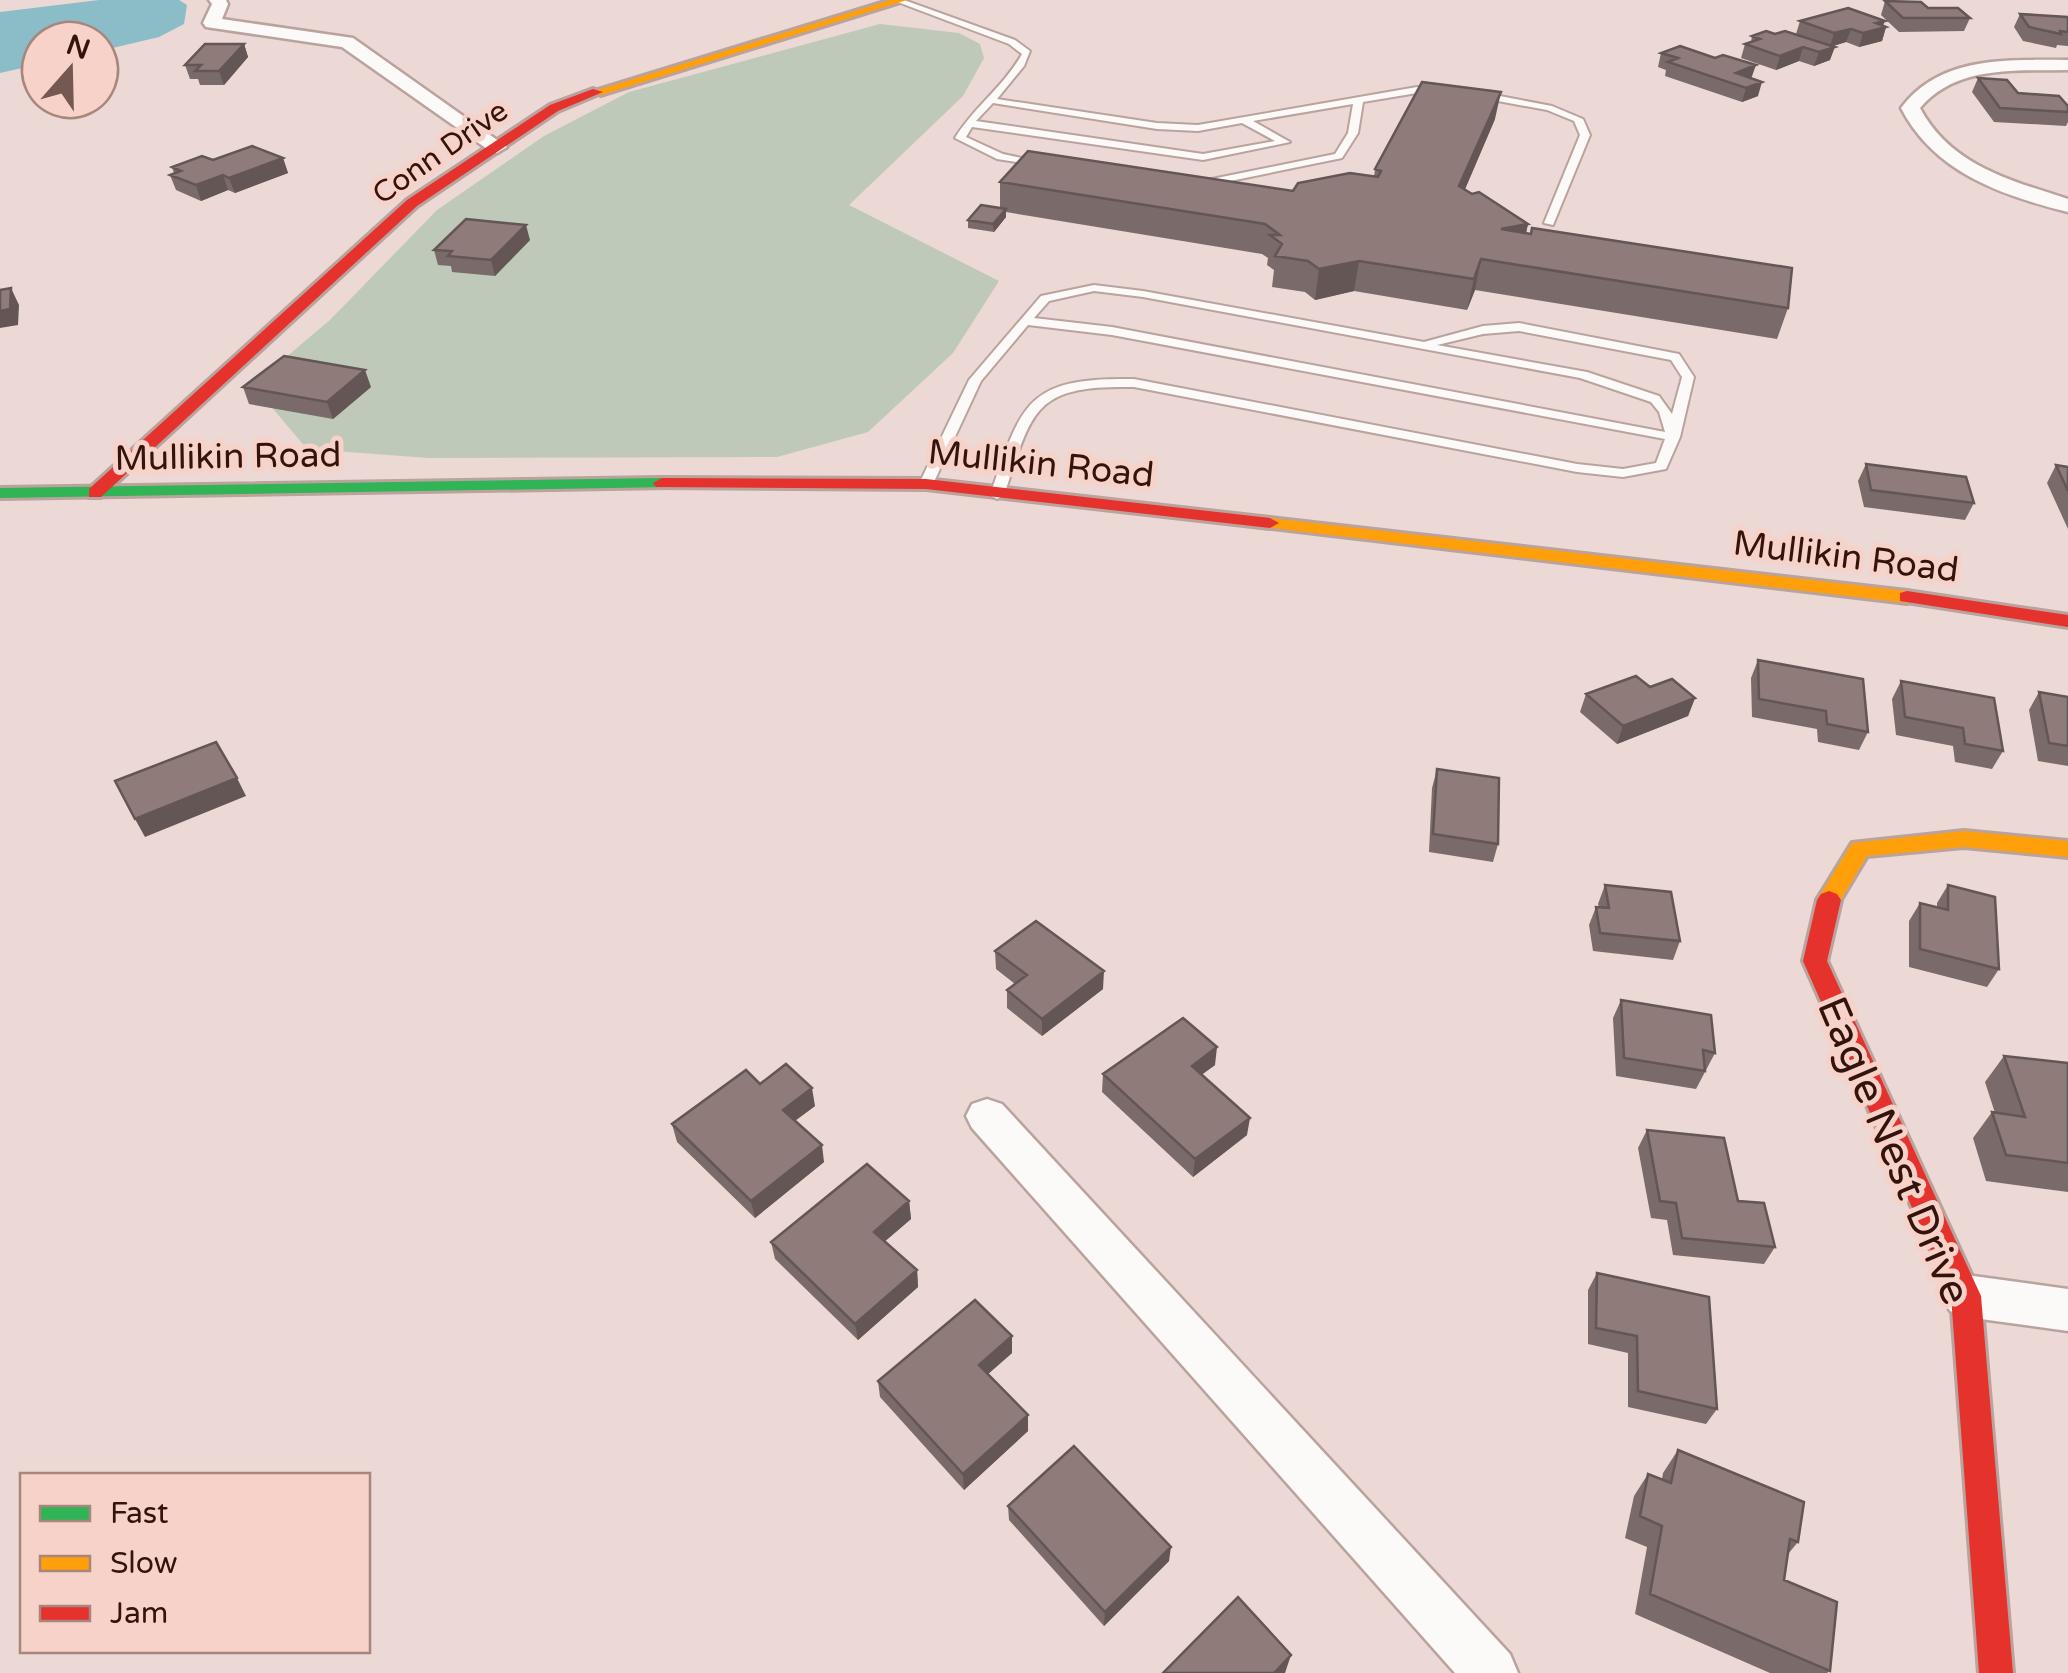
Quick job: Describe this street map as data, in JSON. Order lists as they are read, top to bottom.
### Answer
{
  "streets": {
    "street": ["Conn Drive", "Mullikin Road", "Eagle Nest Drive"]
  },
  "crossings": [
    ["Conn Drive", "Mullikin Road"]
  ],
  "legend": ["Fast", "Slow", "Jam"],
  "north": "top"
}
